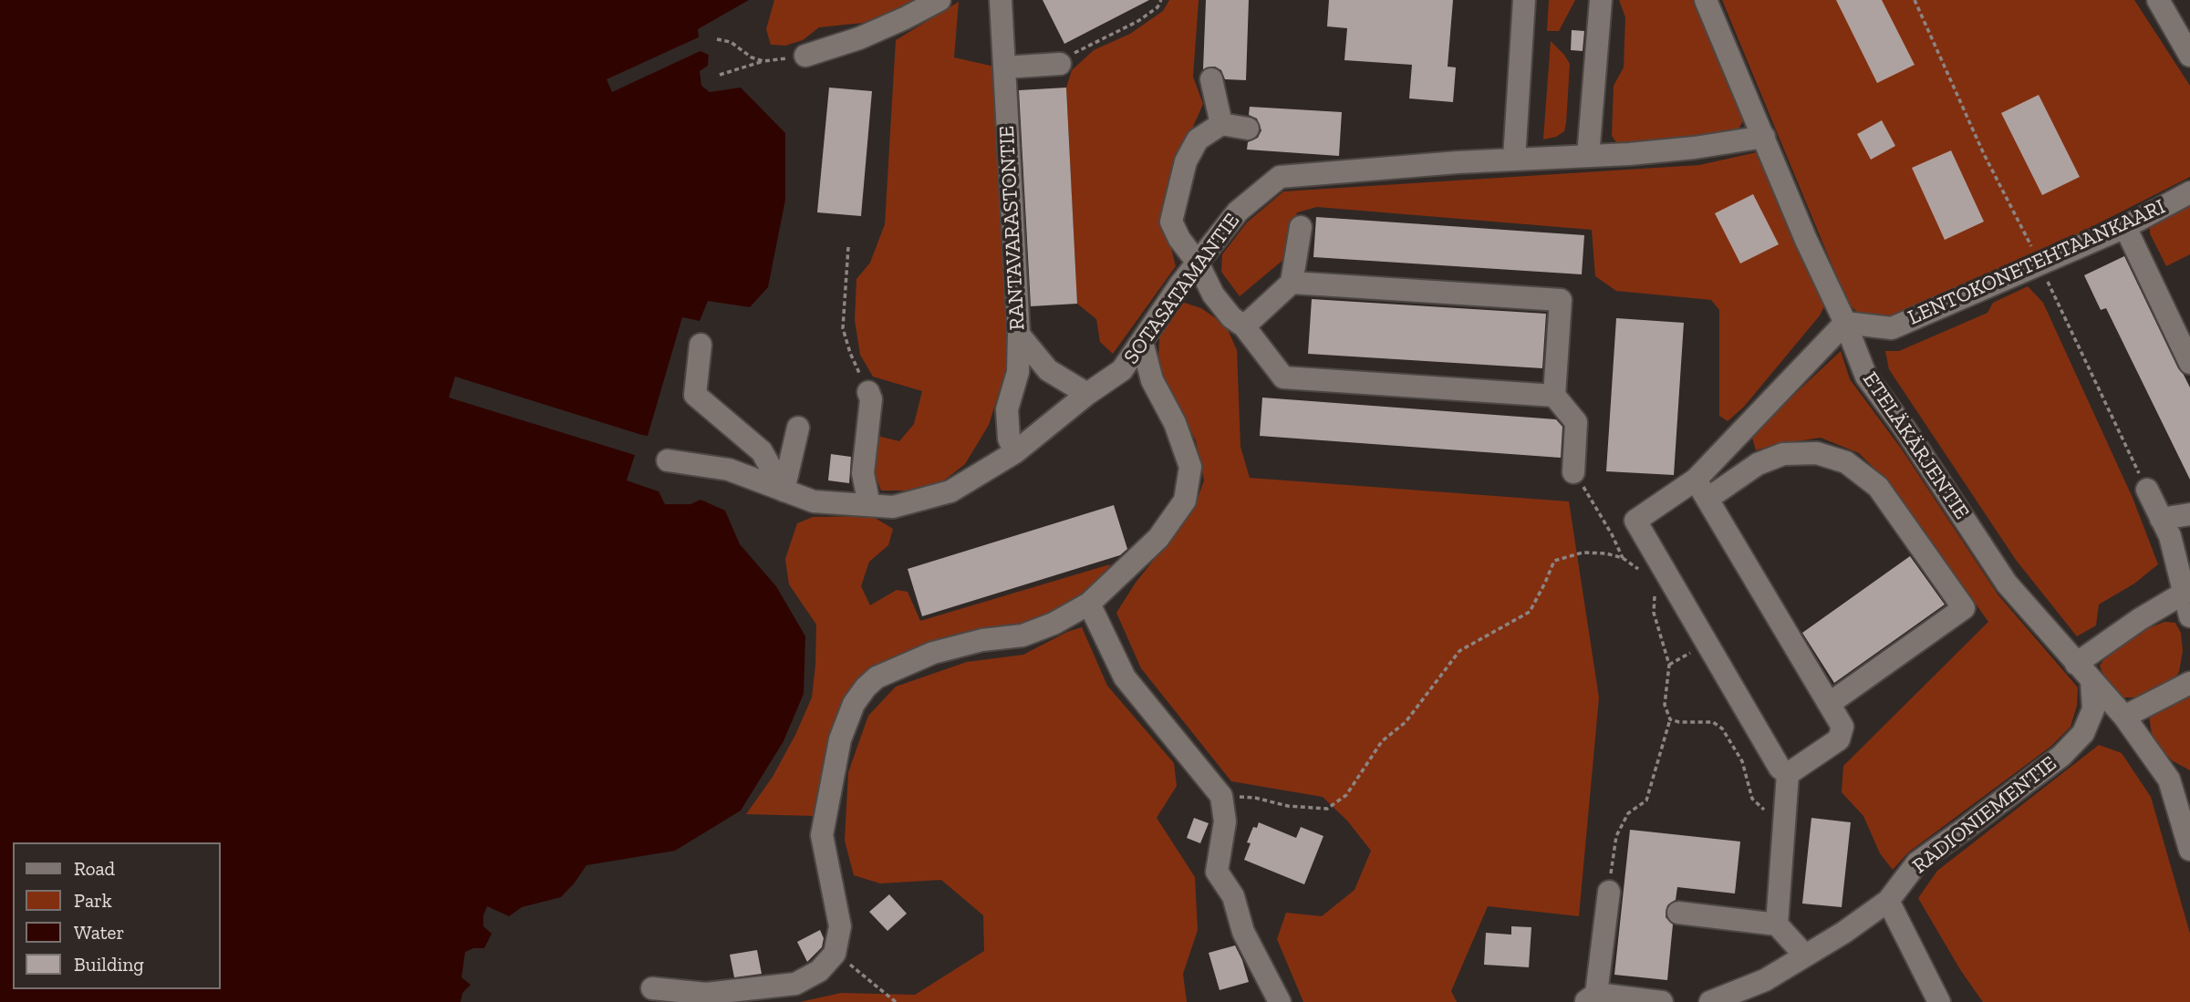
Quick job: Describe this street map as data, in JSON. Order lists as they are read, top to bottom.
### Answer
{
  "streets": {
    "street": [
      "RANTAVARASTONTIE",
      "LENTOKONETEHTAANKAARI",
      "SOTASATAMANTIE",
      "ETELÄKÄRJENTIE",
      "RADIONIEMENTIE"
    ]
  },
  "crossings": [
    ["RANTAVARASTONTIE", "SOTASATAMANTIE"],
    ["LENTOKONETEHTAANKAARI", "ETELÄKÄRJENTIE"],
    ["SOTASATAMANTIE", "ETELÄKÄRJENTIE"],
    ["ETELÄKÄRJENTIE", "RADIONIEMENTIE"]
  ],
  "legend": [
    "Road",
    "Park",
    "Water",
    "Building"
  ]
}
